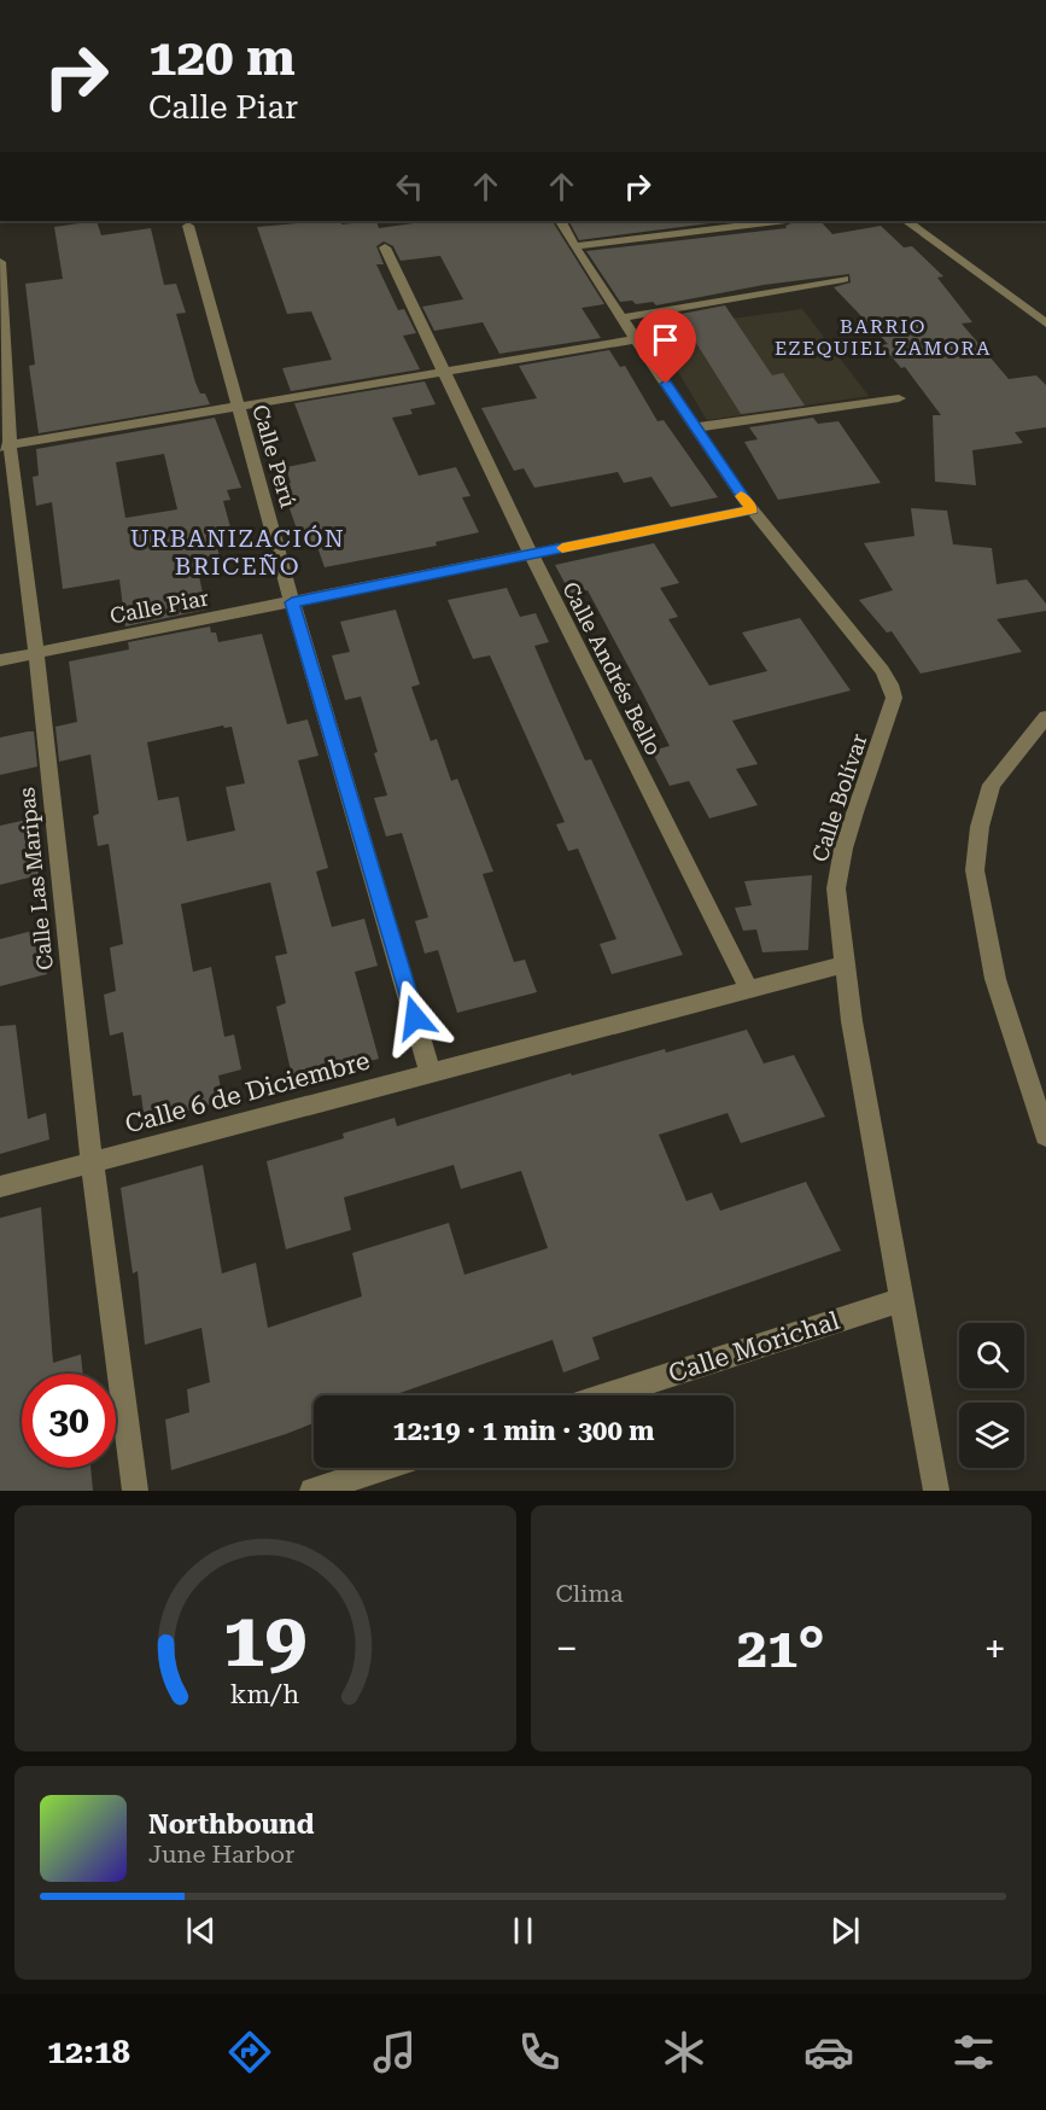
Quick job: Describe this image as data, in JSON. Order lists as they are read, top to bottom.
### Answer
{
  "streets": {
    "street": [
      "Calle Perú",
      "Calle Piar",
      "Calle Andrés Bello",
      "Calle Bolívar",
      "Calle Las Maripas",
      "Calle 6 de Diciembre",
      "Calle Morichal"
    ]
  },
  "crossings": [
    ["Calle Perú", "Calle Piar"],
    ["Calle Perú", "Calle 6 de Diciembre"],
    ["Calle Piar", "Calle Andrés Bello"],
    ["Calle Piar", "Calle Bolívar"],
    ["Calle Piar", "Calle Las Maripas"],
    ["Calle Andrés Bello", "Calle 6 de Diciembre"],
    ["Calle Bolívar", "Calle 6 de Diciembre"],
    ["Calle Bolívar", "Calle Morichal"],
    ["Calle Las Maripas", "Calle 6 de Diciembre"]
  ],
  "districts": ["BARRIO EZEQUIEL ZAMORA", "URBANIZACIÓN BRICEÑO"],
  "page": {
    "turn": ["120 m", "Calle Piar"],
    "limit": "30",
    "trip": "12:19 · 1 min · 300 m",
    "tile": "Clima",
    "heat": ["−", "21°", "+"],
    "song": ["Northbound", "June Harbor"],
    "tabs": "12:18",
    "gauge": ["19", "km/h"]
  }
}
